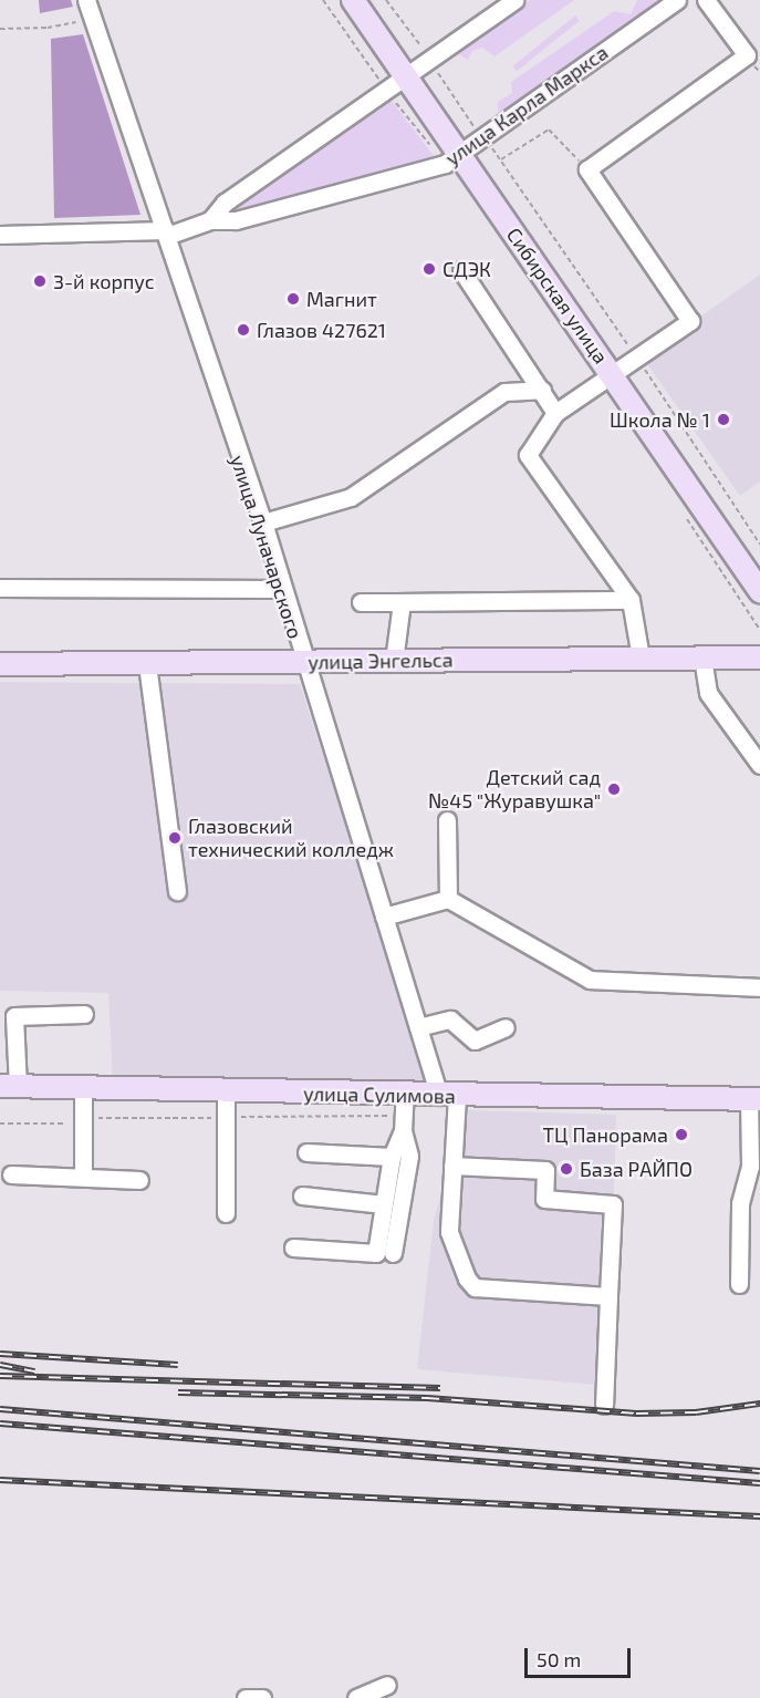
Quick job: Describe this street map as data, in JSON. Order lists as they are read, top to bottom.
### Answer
{
  "streets": {
    "main road": ["Сибирская улица", "улица Энгельса", "улица Сулимова"],
    "street": ["улица Карла Маркса", "улица Луначарского"]
  },
  "crossings": [
    ["улица Карла Маркса", "Сибирская улица"],
    ["улица Карла Маркса", "улица Луначарского"],
    ["улица Луначарского", "улица Энгельса"],
    ["улица Луначарского", "улица Сулимова"]
  ],
  "places": [
    "СДЭК",
    "3-й корпус",
    "Магнит",
    "Глазов 427621",
    "Школа № 1",
    "Детский сад №45 \"Журавушка\"",
    "Глазовский технический колледж",
    "ТЦ Панорама",
    "База РАЙПО"
  ],
  "scale_bar": "50 m"
}
